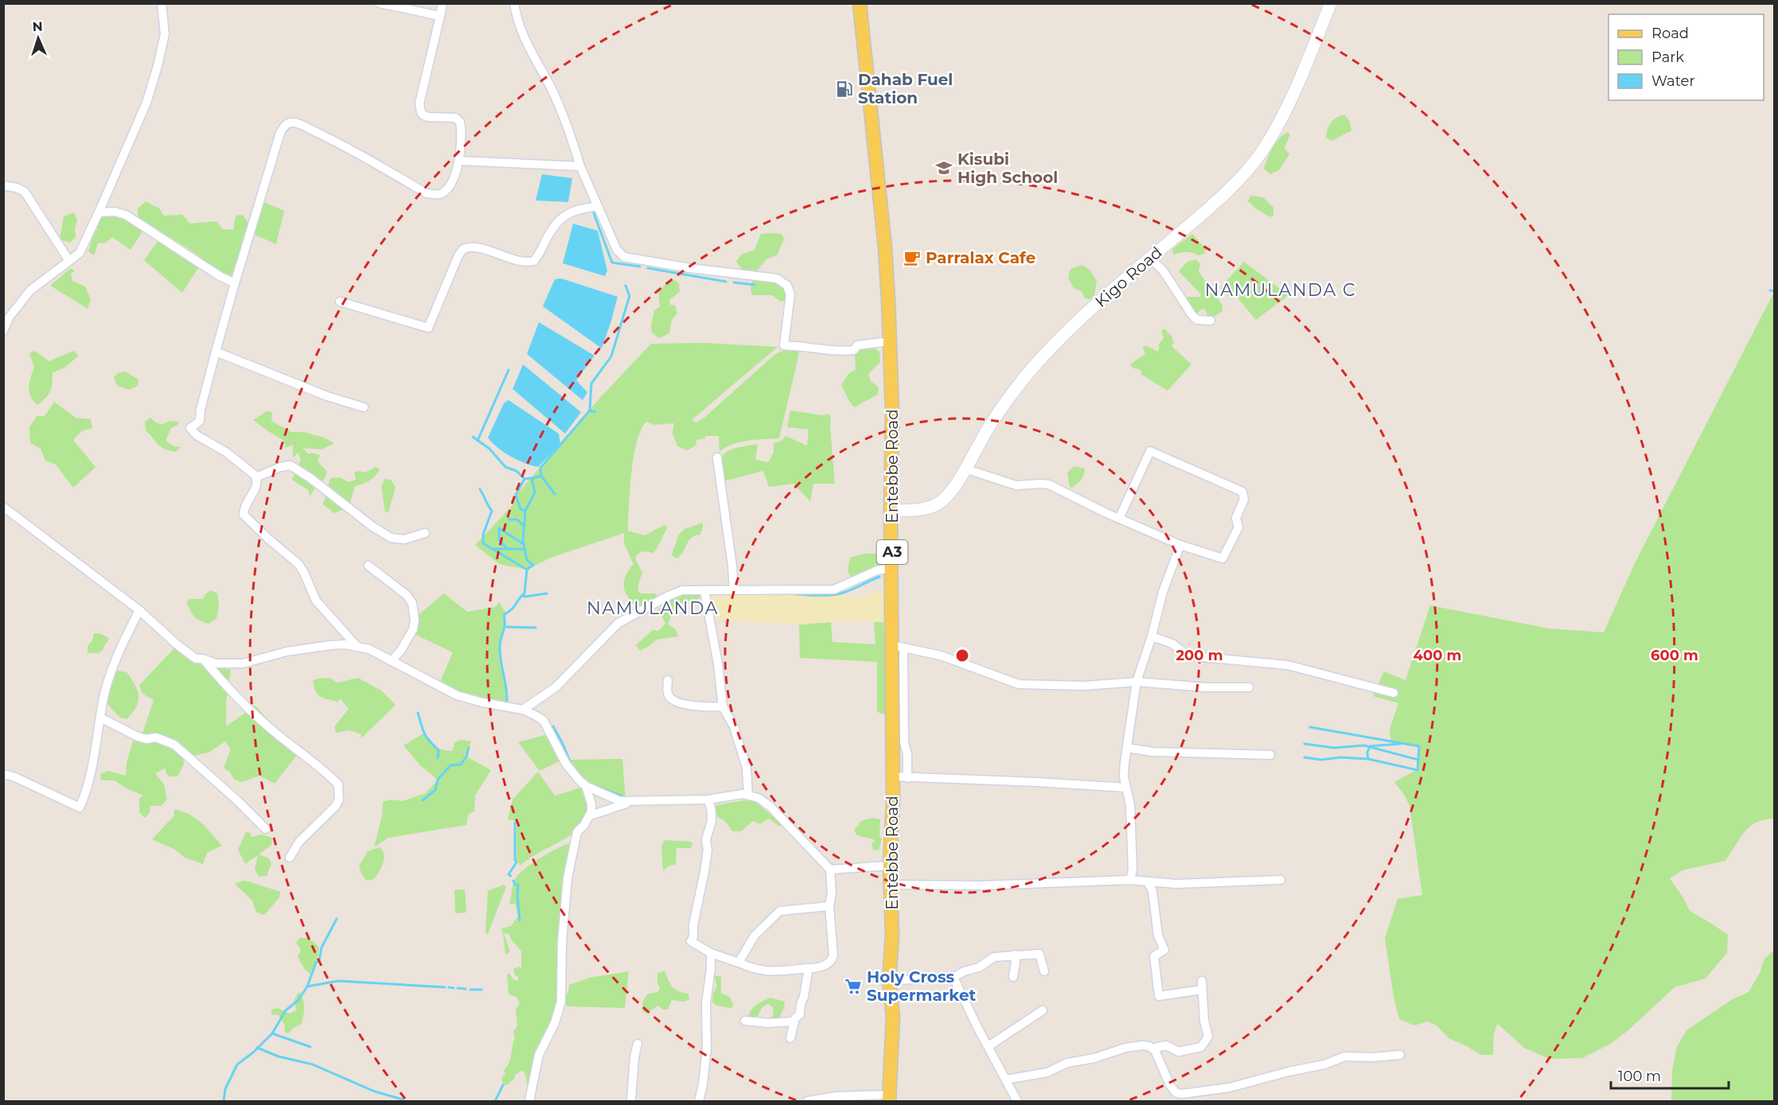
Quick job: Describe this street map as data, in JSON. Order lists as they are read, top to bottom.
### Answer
{
  "streets": {
    "main road": ["Entebbe Road", "A3"],
    "street": ["Kigo Road"]
  },
  "crossings": [
    ["Kigo Road", "Entebbe Road"]
  ],
  "districts": ["NAMULANDA C", "NAMULANDA"],
  "places": {
    "fuel station": ["Dahab Fuel Station"],
    "school or university": ["Kisubi High School"],
    "cafe": ["Parralax Cafe"],
    "supermarket": ["Holy Cross Supermarket"]
  },
  "legend": ["Road", "Park", "Water"],
  "scale_bar": "100 m",
  "north": "top",
  "rings": ["200 m", "400 m", "600 m"]
}
